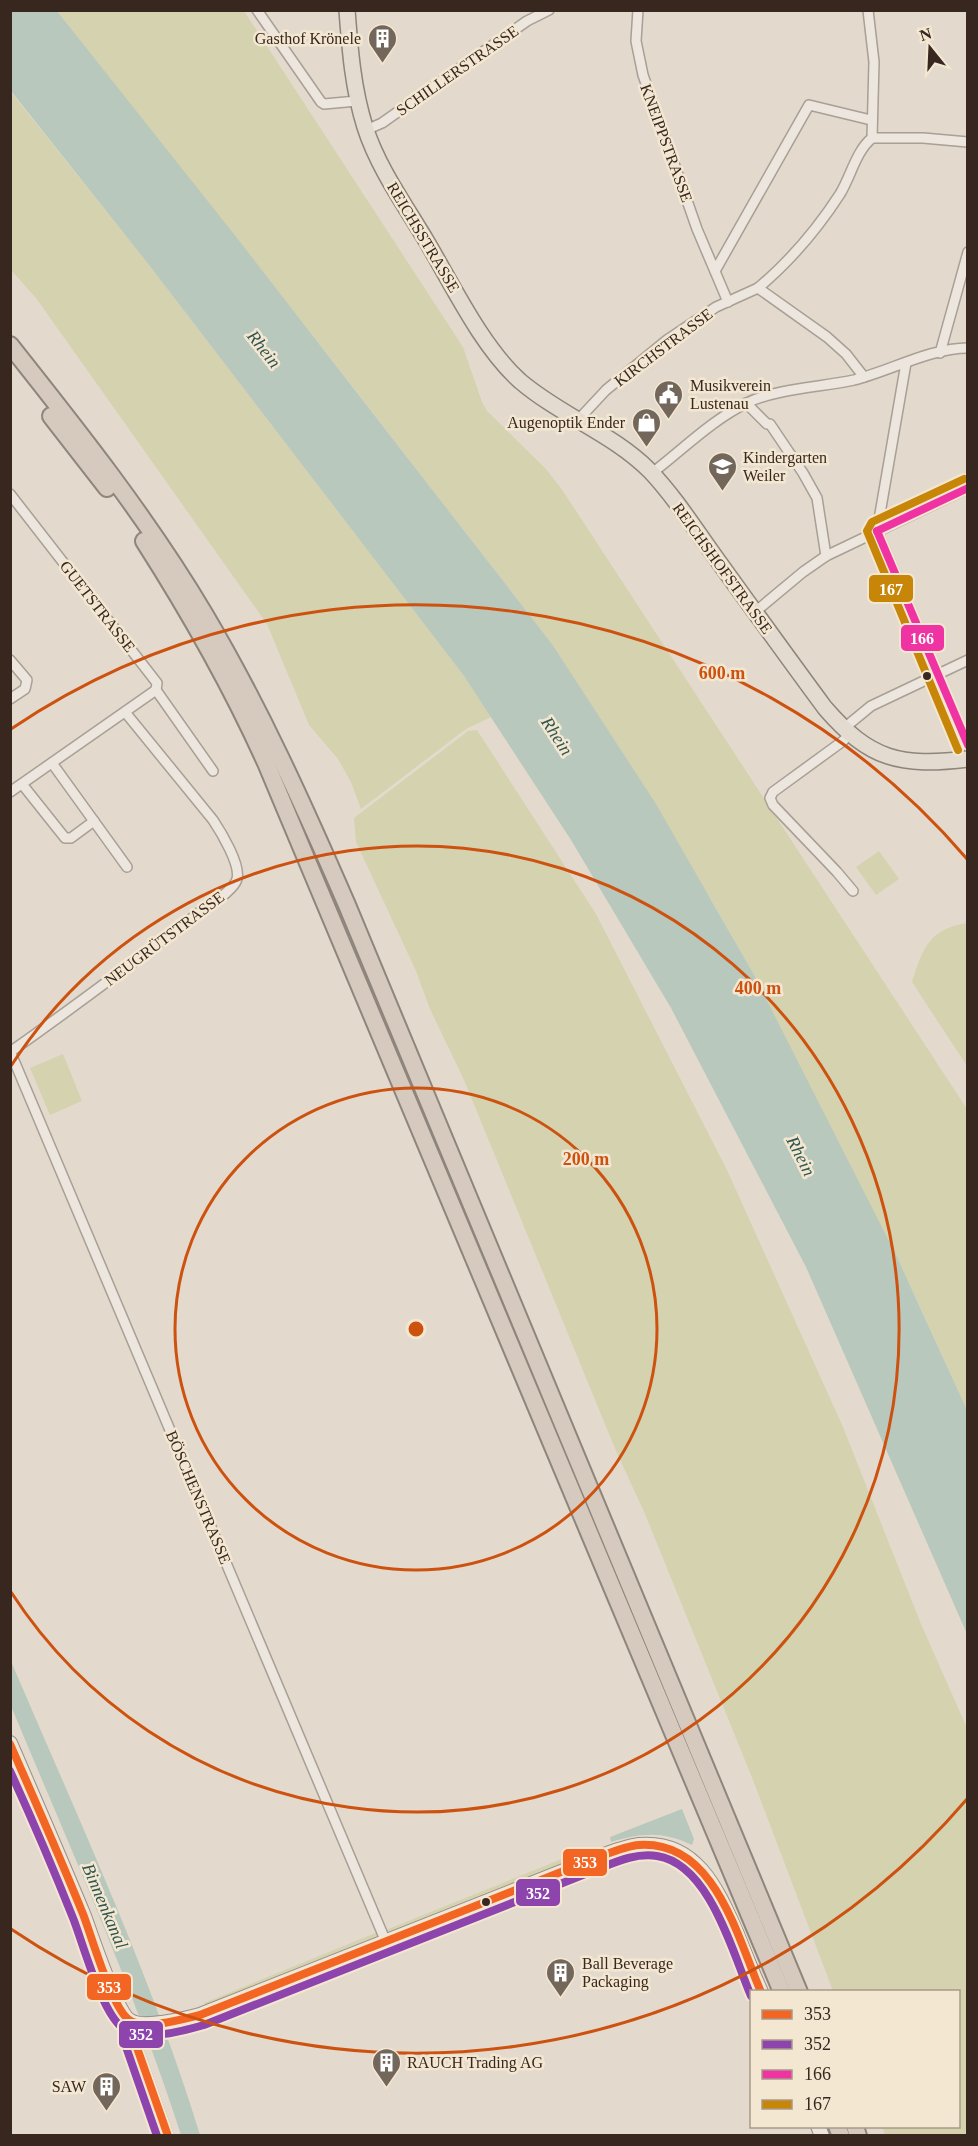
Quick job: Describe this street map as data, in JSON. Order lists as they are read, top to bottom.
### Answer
{
  "streets": {
    "main road": ["REICHSSTRASSE", "REICHSHOFSTRASSE"],
    "street": [
      "SCHILLERSTRASSE",
      "KNEIPPSTRASSE",
      "KIRCHSTRASSE",
      "GUETSTRASSE",
      "NEUGRÜTSTRASSE",
      "BÖSCHENSTRASSE"
    ]
  },
  "crossings": [
    ["SCHILLERSTRASSE", "REICHSSTRASSE"],
    ["KNEIPPSTRASSE", "KIRCHSTRASSE"],
    ["REICHSSTRASSE", "KIRCHSTRASSE"],
    ["REICHSSTRASSE", "REICHSHOFSTRASSE"],
    ["KIRCHSTRASSE", "REICHSHOFSTRASSE"],
    ["NEUGRÜTSTRASSE", "BÖSCHENSTRASSE"]
  ],
  "water": ["Rhein", "Binnenkanal"],
  "places": {
    "building": [
      "Gasthof Krönele",
      "Ball Beverage Packaging",
      "RAUCH Trading AG",
      "SAW"
    ],
    "public building": ["Musikverein Lustenau"],
    "shop": ["Augenoptik Ender"],
    "school or university": ["Kindergarten Weiler"]
  },
  "lines": [
    "transit line 167",
    "transit line 166",
    "transit line 353",
    "transit line 352"
  ],
  "legend": [
    "353",
    "352",
    "166",
    "167"
  ],
  "north": "top",
  "rings": ["600 m", "400 m", "200 m"]
}
